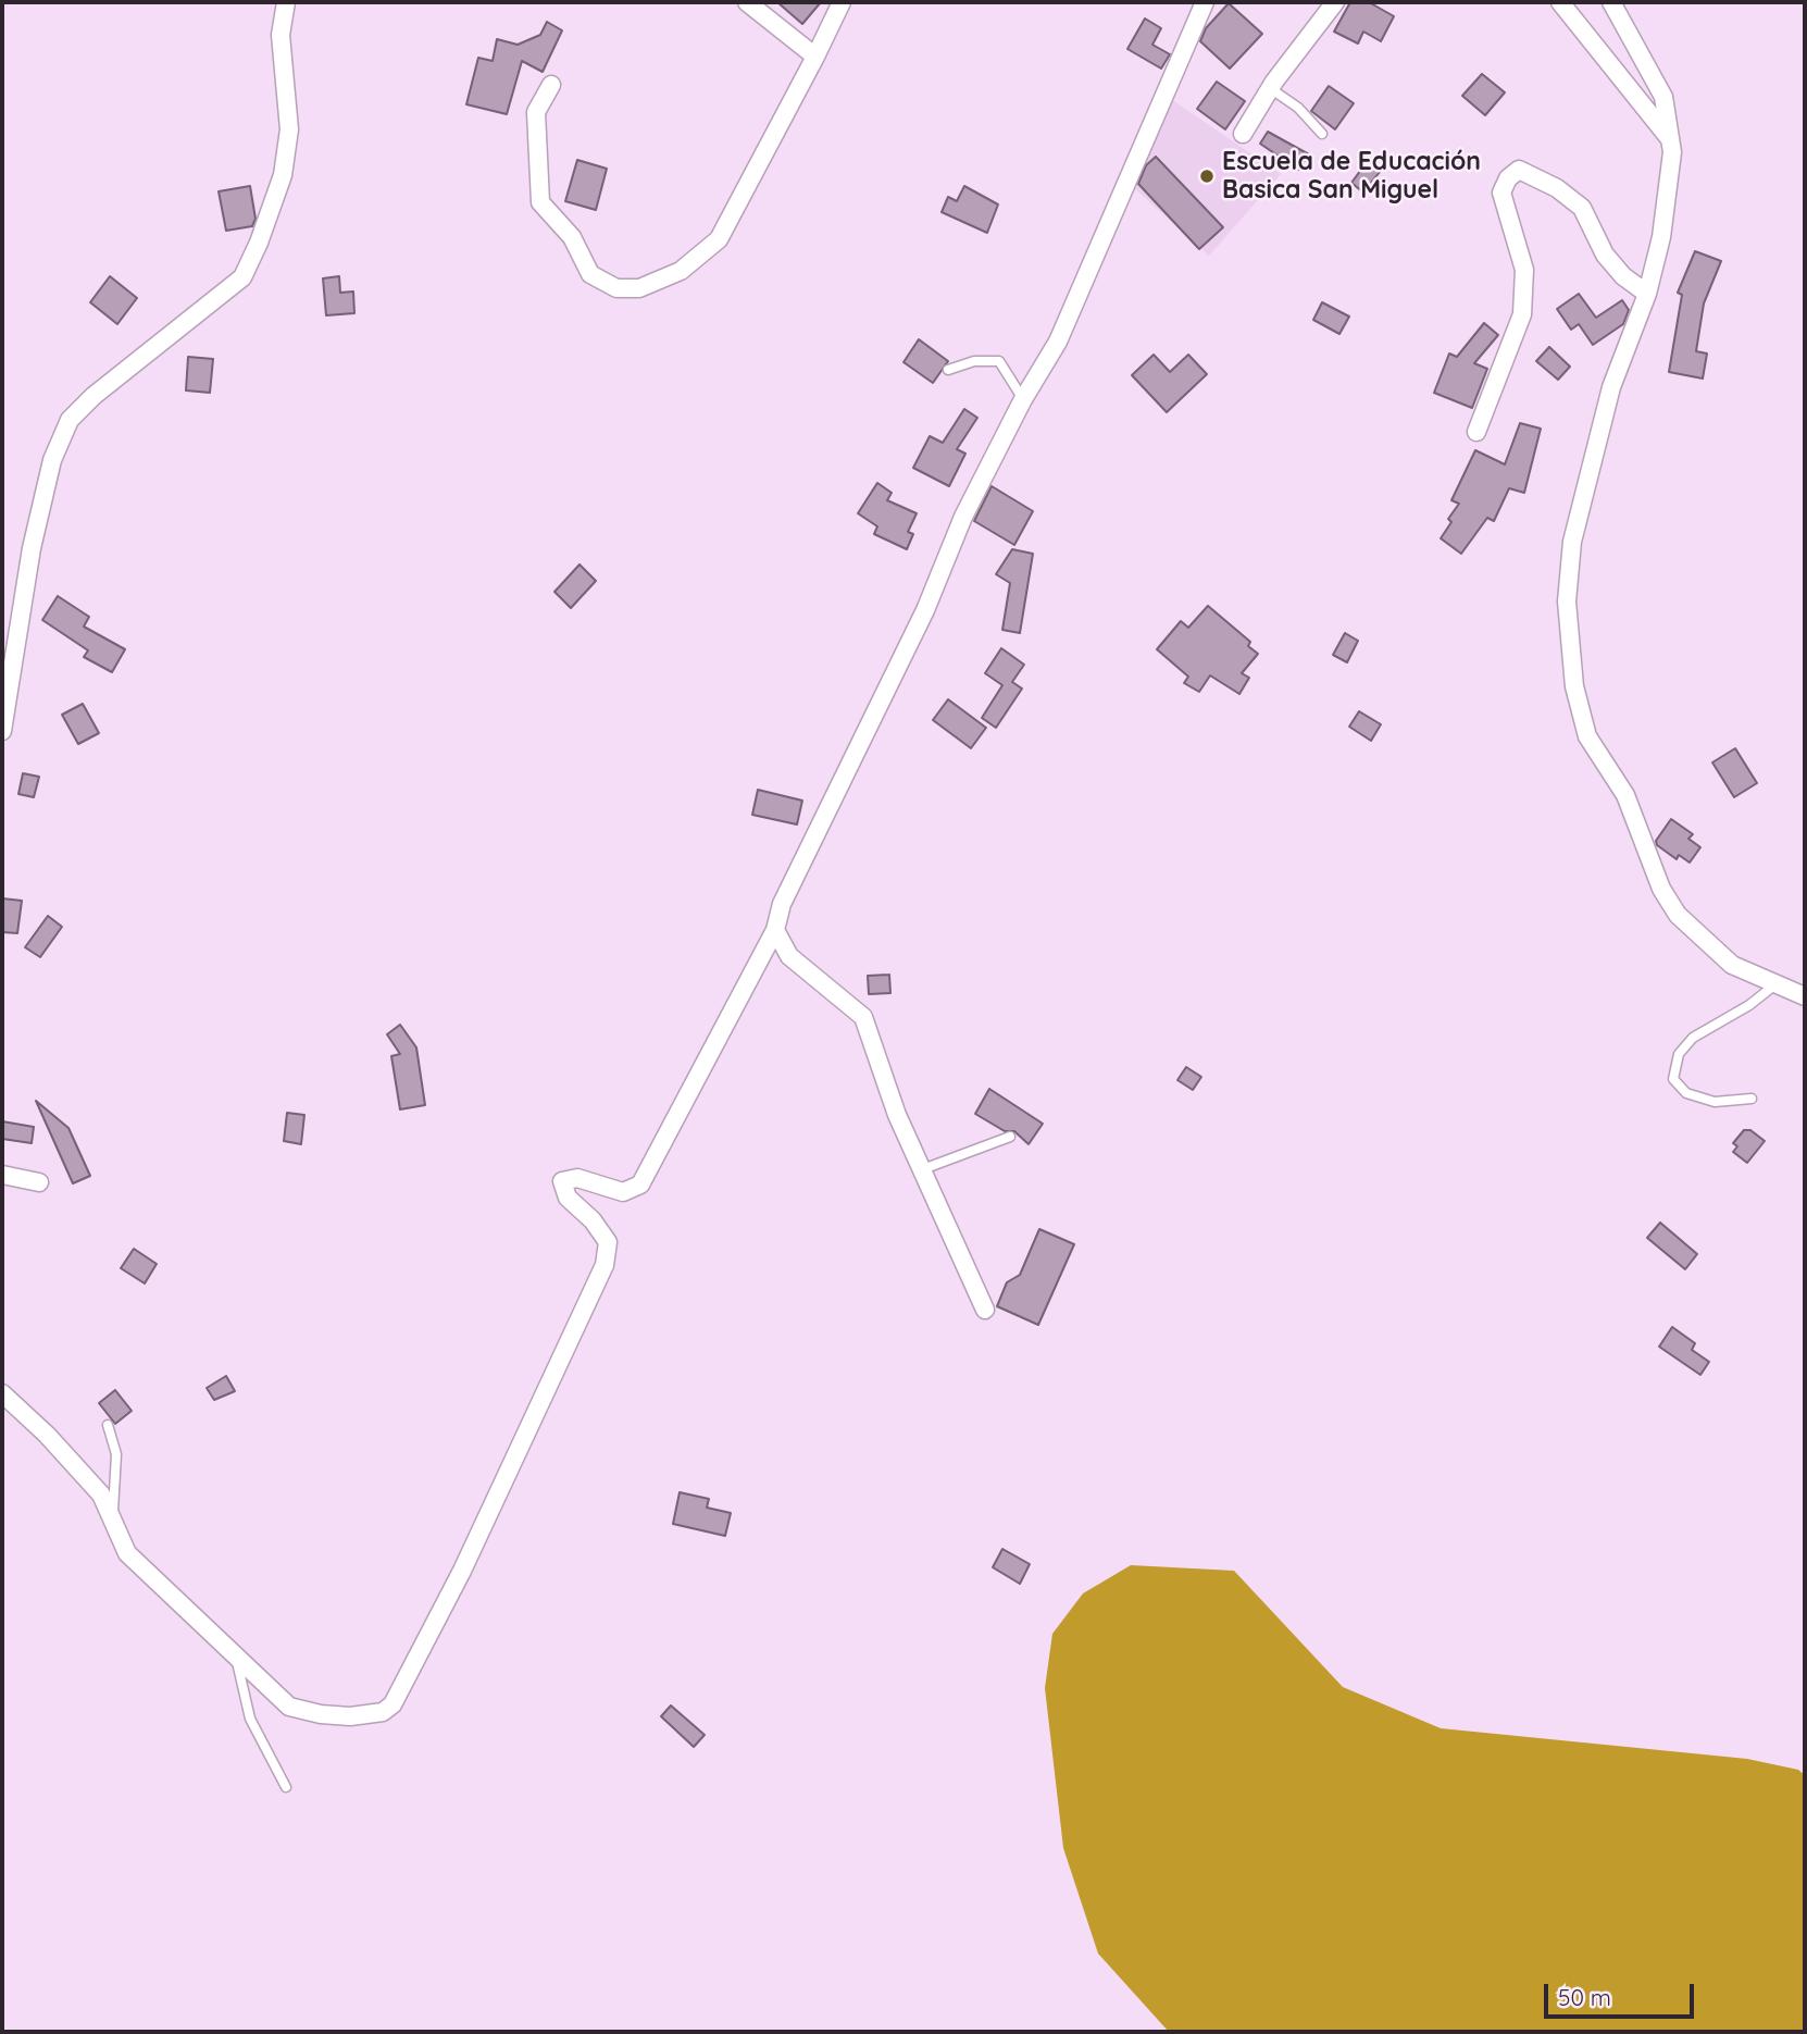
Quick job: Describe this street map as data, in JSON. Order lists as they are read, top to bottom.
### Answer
{
  "places": ["Escuela de Educación Basica San Miguel"],
  "scale_bar": "50 m"
}
